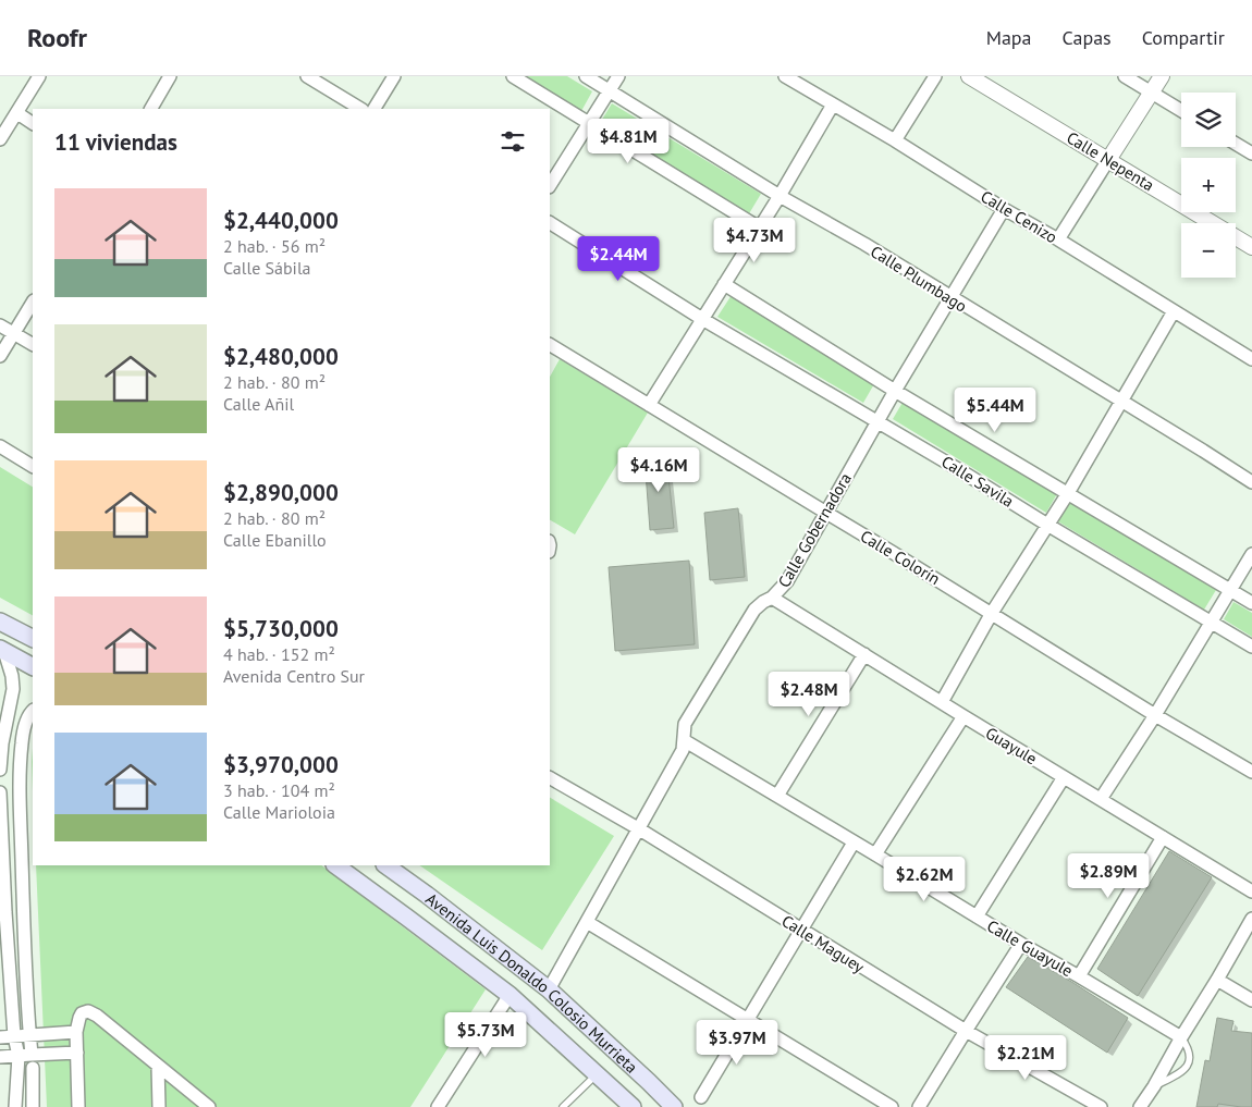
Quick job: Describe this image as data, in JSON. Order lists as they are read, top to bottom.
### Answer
{
  "streets": {
    "main road": ["Avenida Luis Donaldo Colosio Murrieta"],
    "street": [
      "Calle Nepenta",
      "Calle Cenizo",
      "Calle Plumbago",
      "Calle Savila",
      "Calle Gobernadora",
      "Calle Colorín",
      "Guayule",
      "Calle Maguey",
      "Calle Guayule"
    ]
  },
  "crossings": [
    ["Calle Cenizo", "Calle Gobernadora"],
    ["Calle Plumbago", "Calle Gobernadora"],
    ["Calle Savila", "Calle Gobernadora"],
    ["Calle Gobernadora", "Calle Colorín"],
    ["Calle Gobernadora", "Guayule"],
    ["Calle Gobernadora", "Calle Maguey"],
    ["Calle Gobernadora", "Calle Guayule"],
    ["Calle Gobernadora", "Avenida Luis Donaldo Colosio Murrieta"]
  ],
  "page": {
    "header": "Roofr",
    "nav": ["Mapa", "Capas", "Compartir"],
    "map_buttons": ["+", "−"],
    "heading": "11 viviendas",
    "price": [
      "$4.81M",
      "$4.73M",
      "$2.44M",
      "$5.44M",
      "$4.16M",
      "$2.48M",
      "$2.89M",
      "$2.62M",
      "$5.73M",
      "$3.97M",
      "$2.21M"
    ],
    "list": [
      {
        "name": "$2,440,000",
        "note": "2 hab. · 56 m² · Calle Sábila"
      },
      {
        "name": "$2,480,000",
        "note": "2 hab. · 80 m² · Calle Añil"
      },
      {
        "name": "$2,890,000",
        "note": "2 hab. · 80 m² · Calle Ebanillo"
      },
      {
        "name": "$5,730,000",
        "note": "4 hab. · 152 m² · Avenida Centro Sur"
      },
      {
        "name": "$3,970,000",
        "note": "3 hab. · 104 m² · Calle Marioloia"
      }
    ]
  }
}
